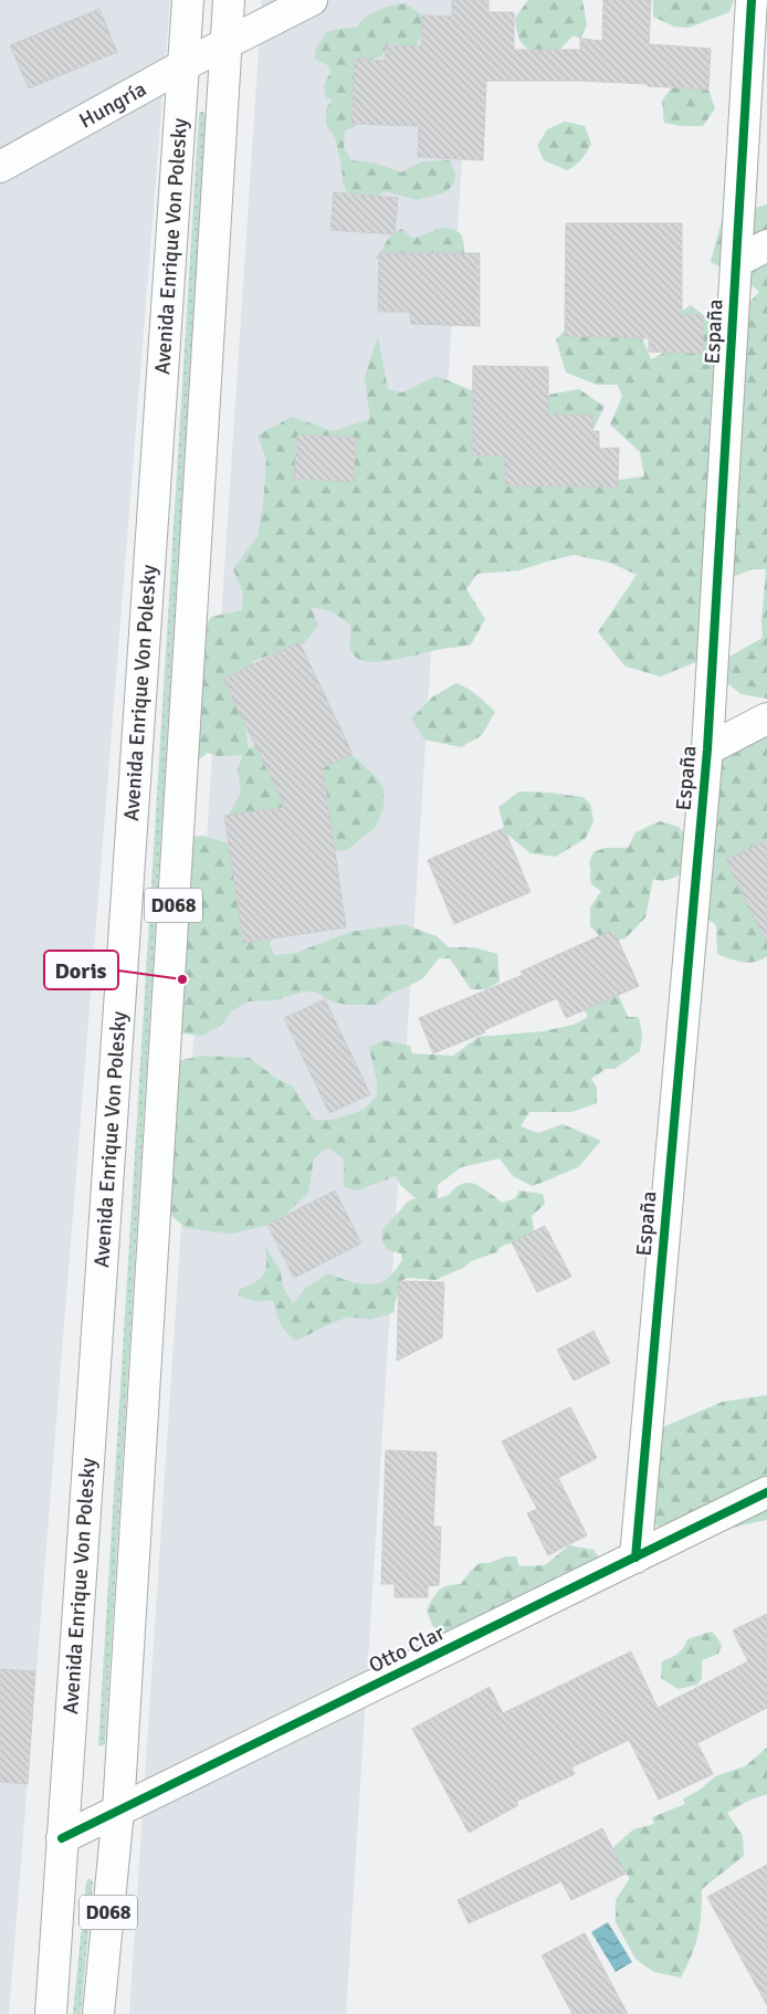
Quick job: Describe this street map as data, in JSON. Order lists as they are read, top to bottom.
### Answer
{
  "streets": {
    "main road": [
      "Hungría",
      "Avenida Enrique Von Polesky",
      "España",
      "D068",
      "Otto Clar"
    ]
  },
  "crossings": [
    ["Hungría", "Avenida Enrique Von Polesky"],
    ["Avenida Enrique Von Polesky", "Otto Clar"],
    ["España", "Otto Clar"]
  ],
  "places": ["Doris"]
}
